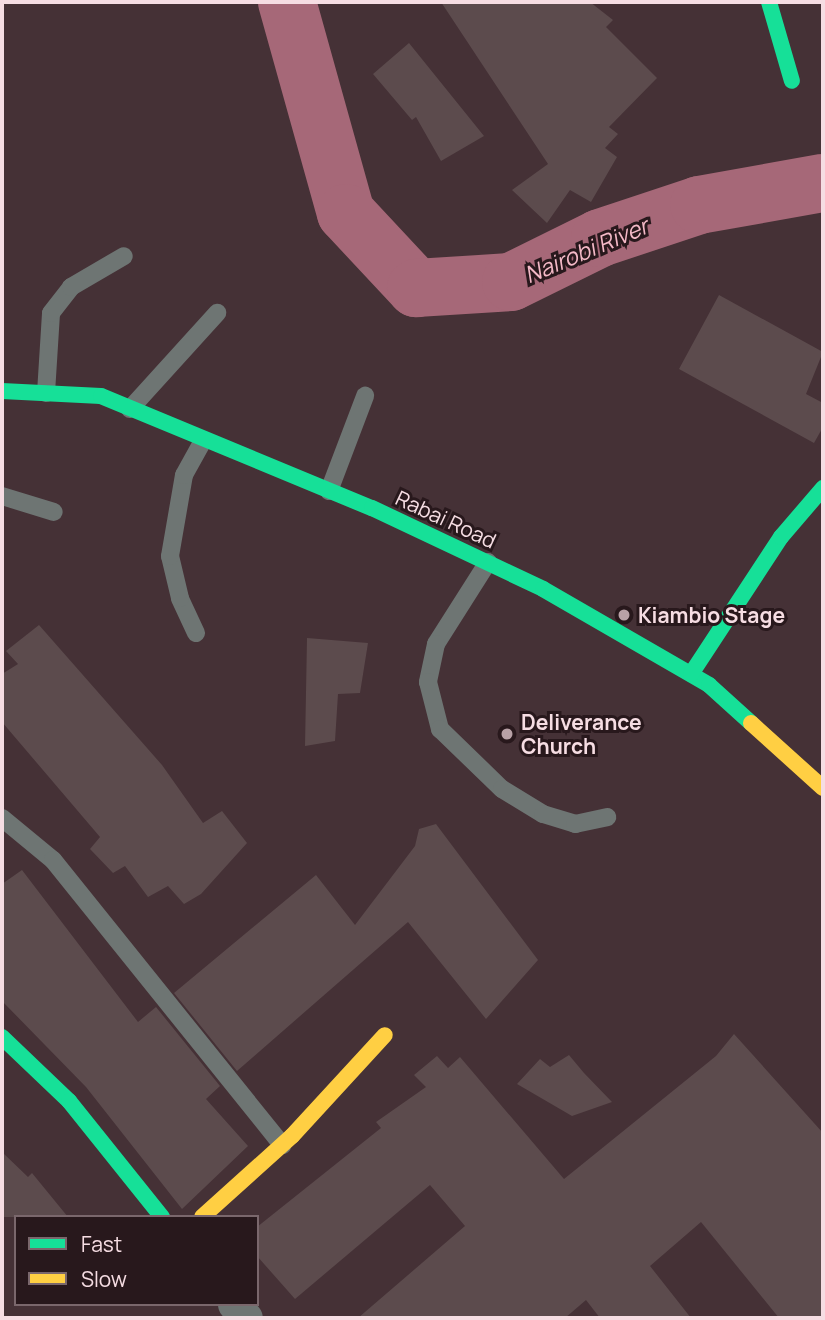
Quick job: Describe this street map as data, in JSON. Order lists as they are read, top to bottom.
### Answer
{
  "streets": {
    "main road": ["Rabai Road"]
  },
  "water": ["Nairobi River"],
  "places": ["Kiambio Stage", "Deliverance Church"],
  "legend": ["Fast", "Slow"]
}
